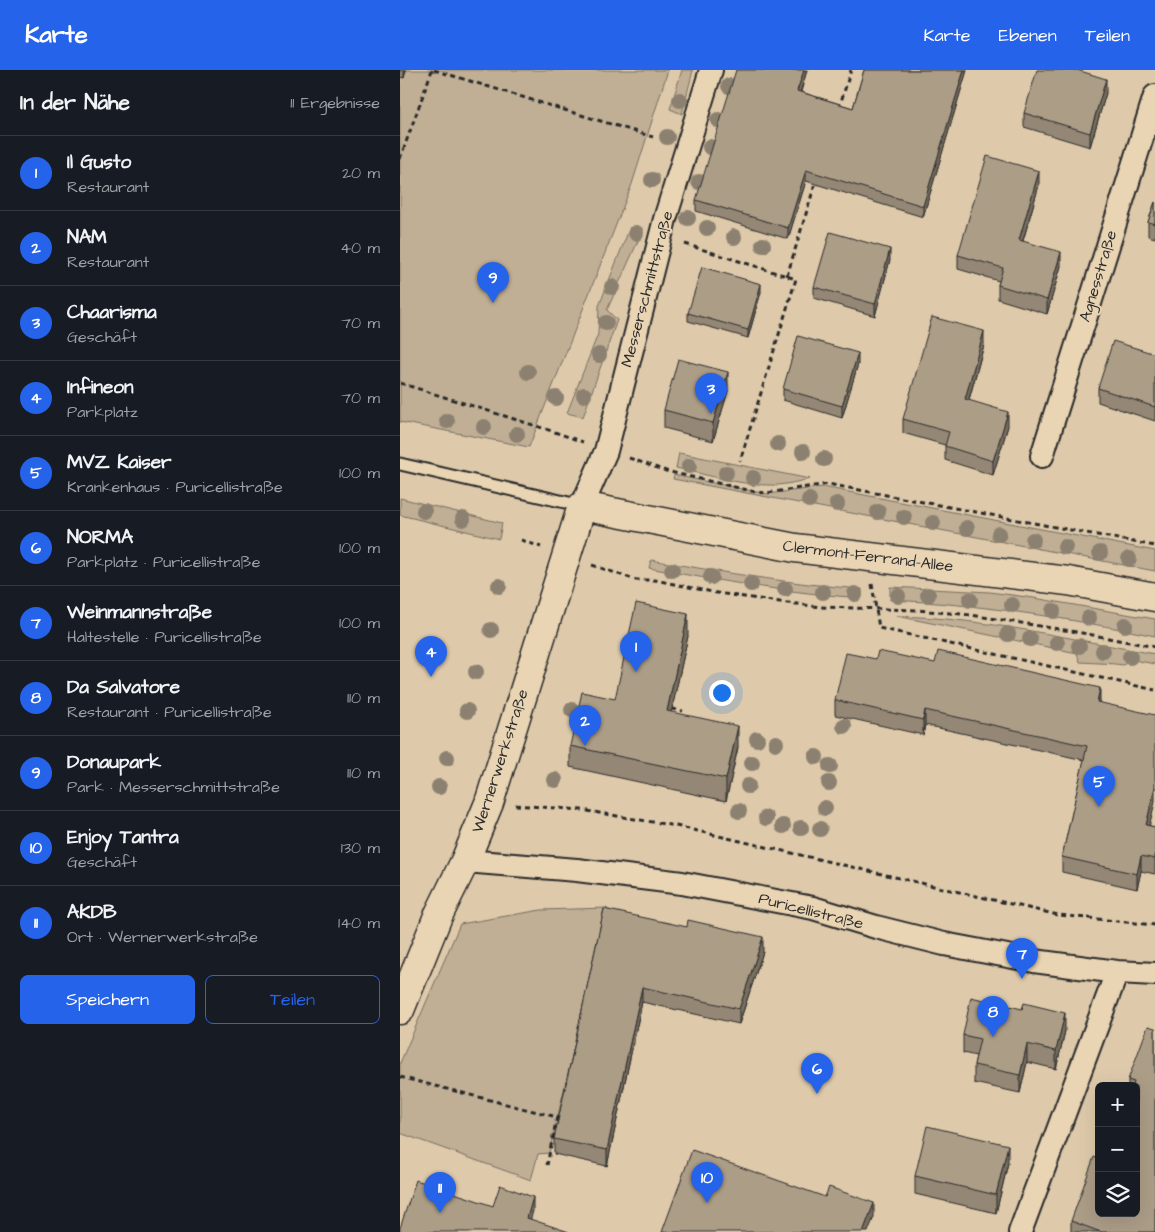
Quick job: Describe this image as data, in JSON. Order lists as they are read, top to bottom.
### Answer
{
  "streets": {
    "street": [
      "Agnesstraße",
      "Messerschmittstraße",
      "Clermont-Ferrand-Allee",
      "Wernerwerkstraße",
      "Puricellistraße"
    ]
  },
  "crossings": [
    ["Messerschmittstraße", "Clermont-Ferrand-Allee"],
    ["Messerschmittstraße", "Wernerwerkstraße"],
    ["Clermont-Ferrand-Allee", "Wernerwerkstraße"],
    ["Wernerwerkstraße", "Puricellistraße"]
  ],
  "page": {
    "header": "Karte",
    "nav": ["Karte", "Ebenen", "Teilen"],
    "heading": ["In der Nähe", "11 Ergebnisse"],
    "list": [
      {
        "mark": "1",
        "name": "Il Gusto",
        "note": "Restaurant",
        "value": "20 m"
      },
      {
        "mark": "2",
        "name": "NAM",
        "note": "Restaurant",
        "value": "40 m"
      },
      {
        "mark": "3",
        "name": "Chaarisma",
        "note": "Geschäft",
        "value": "70 m"
      },
      {
        "mark": "4",
        "name": "Infineon",
        "note": "Parkplatz",
        "value": "70 m"
      },
      {
        "mark": "5",
        "name": "MVZ Kaiser",
        "note": "Krankenhaus · Puricellistraße",
        "value": "100 m"
      },
      {
        "mark": "6",
        "name": "NORMA",
        "note": "Parkplatz · Puricellistraße",
        "value": "100 m"
      },
      {
        "mark": "7",
        "name": "Weinmannstraße",
        "note": "Haltestelle · Puricellistraße",
        "value": "100 m"
      },
      {
        "mark": "8",
        "name": "Da Salvatore",
        "note": "Restaurant · Puricellistraße",
        "value": "110 m"
      },
      {
        "mark": "9",
        "name": "Donaupark",
        "note": "Park · Messerschmittstraße",
        "value": "110 m"
      },
      {
        "mark": "10",
        "name": "Enjoy Tantra",
        "note": "Geschäft",
        "value": "130 m"
      },
      {
        "mark": "11",
        "name": "AKDB",
        "note": "Ort · Wernerwerkstraße",
        "value": "140 m"
      }
    ],
    "pins": [
      "9",
      "3",
      "1",
      "4",
      "2",
      "5",
      "7",
      "8",
      "6",
      "10",
      "11"
    ],
    "buttons": ["Speichern", "Teilen"],
    "map_buttons": ["+", "−"]
  }
}
